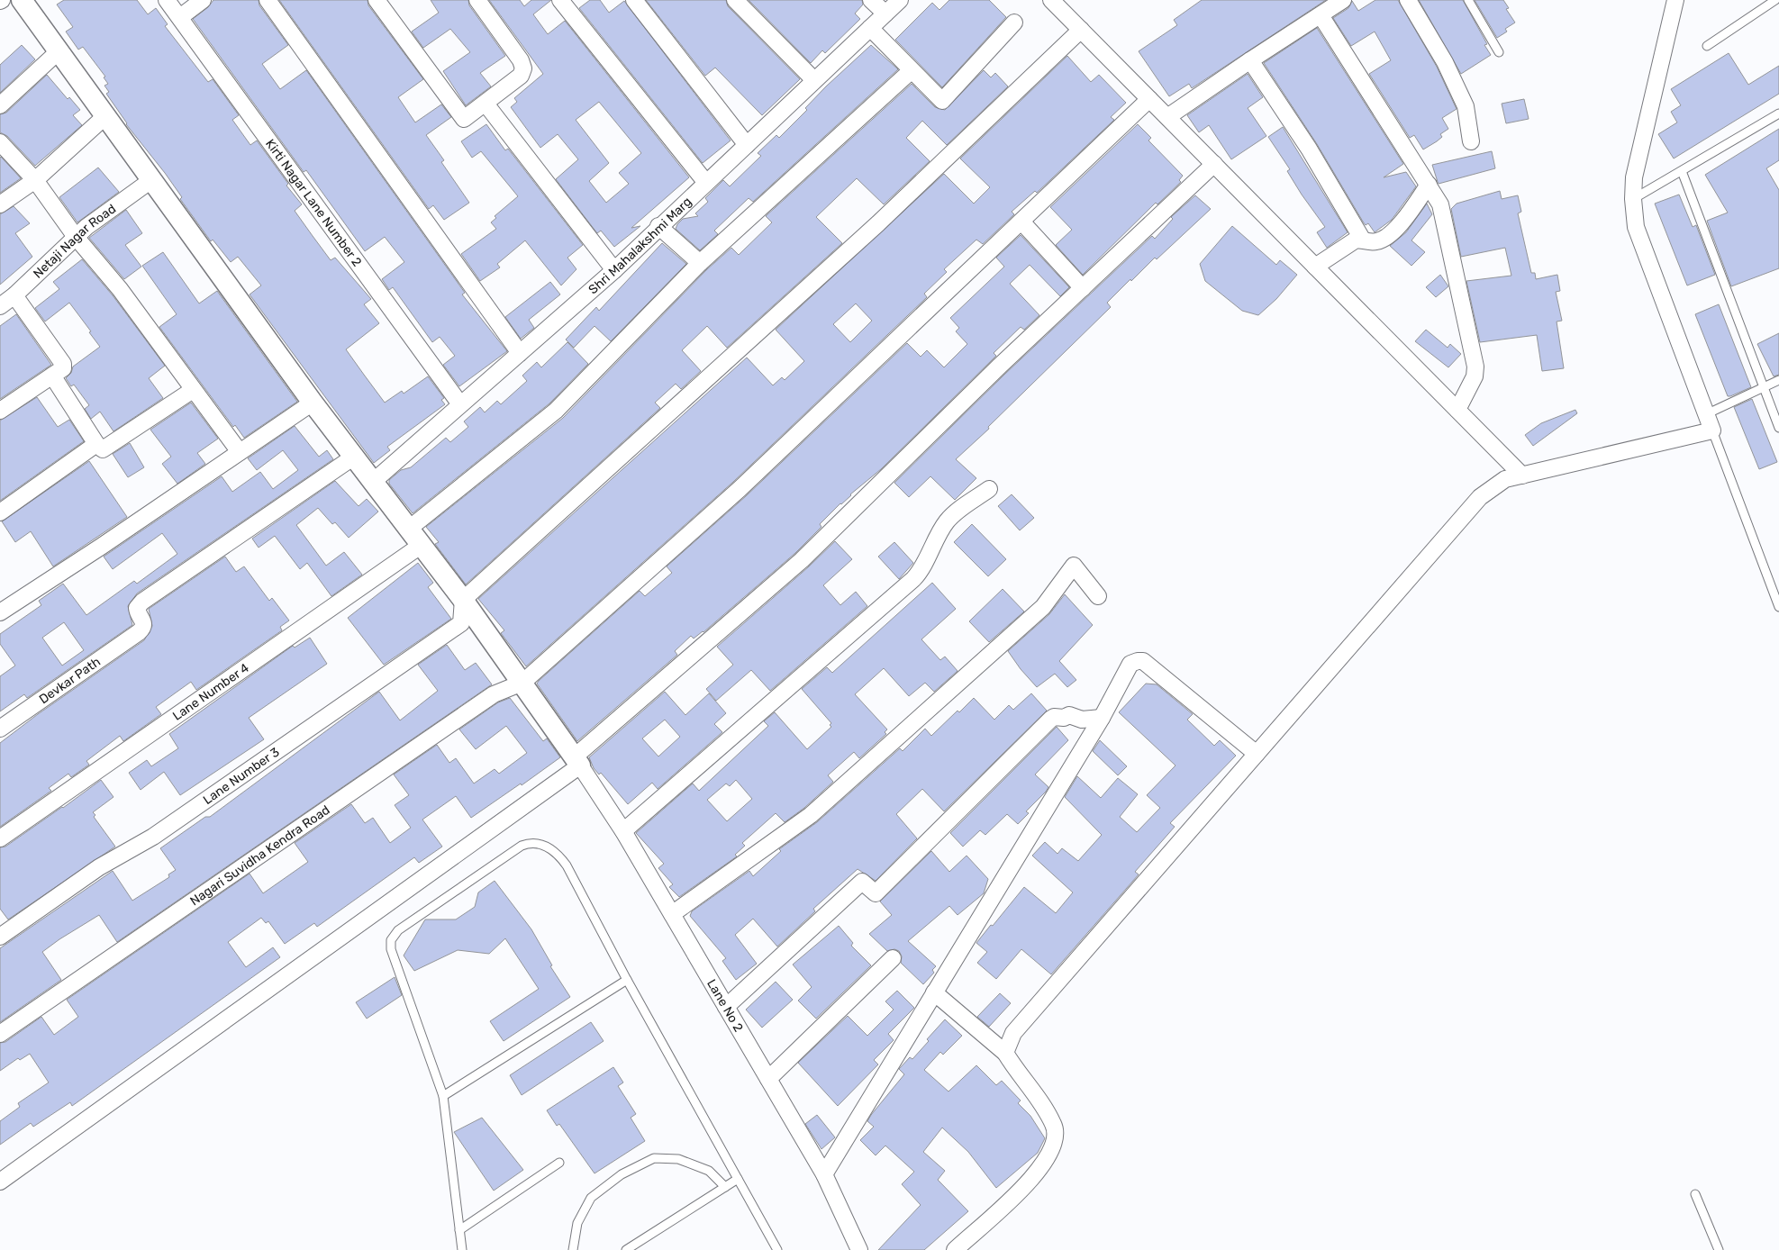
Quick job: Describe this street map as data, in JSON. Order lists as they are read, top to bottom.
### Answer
{
  "streets": {
    "street": [
      "Kirti Nagar Lane Number 2",
      "Netaji Nagar Road",
      "Shri Mahalakshmi Marg",
      "Devkar Path",
      "Lane Number 4",
      "Lane Number 3",
      "Nagari Suvidha Kendra Road",
      "Lane No 2"
    ]
  },
  "crossings": [
    ["Kirti Nagar Lane Number 2", "Shri Mahalakshmi Marg"]
  ]
}
